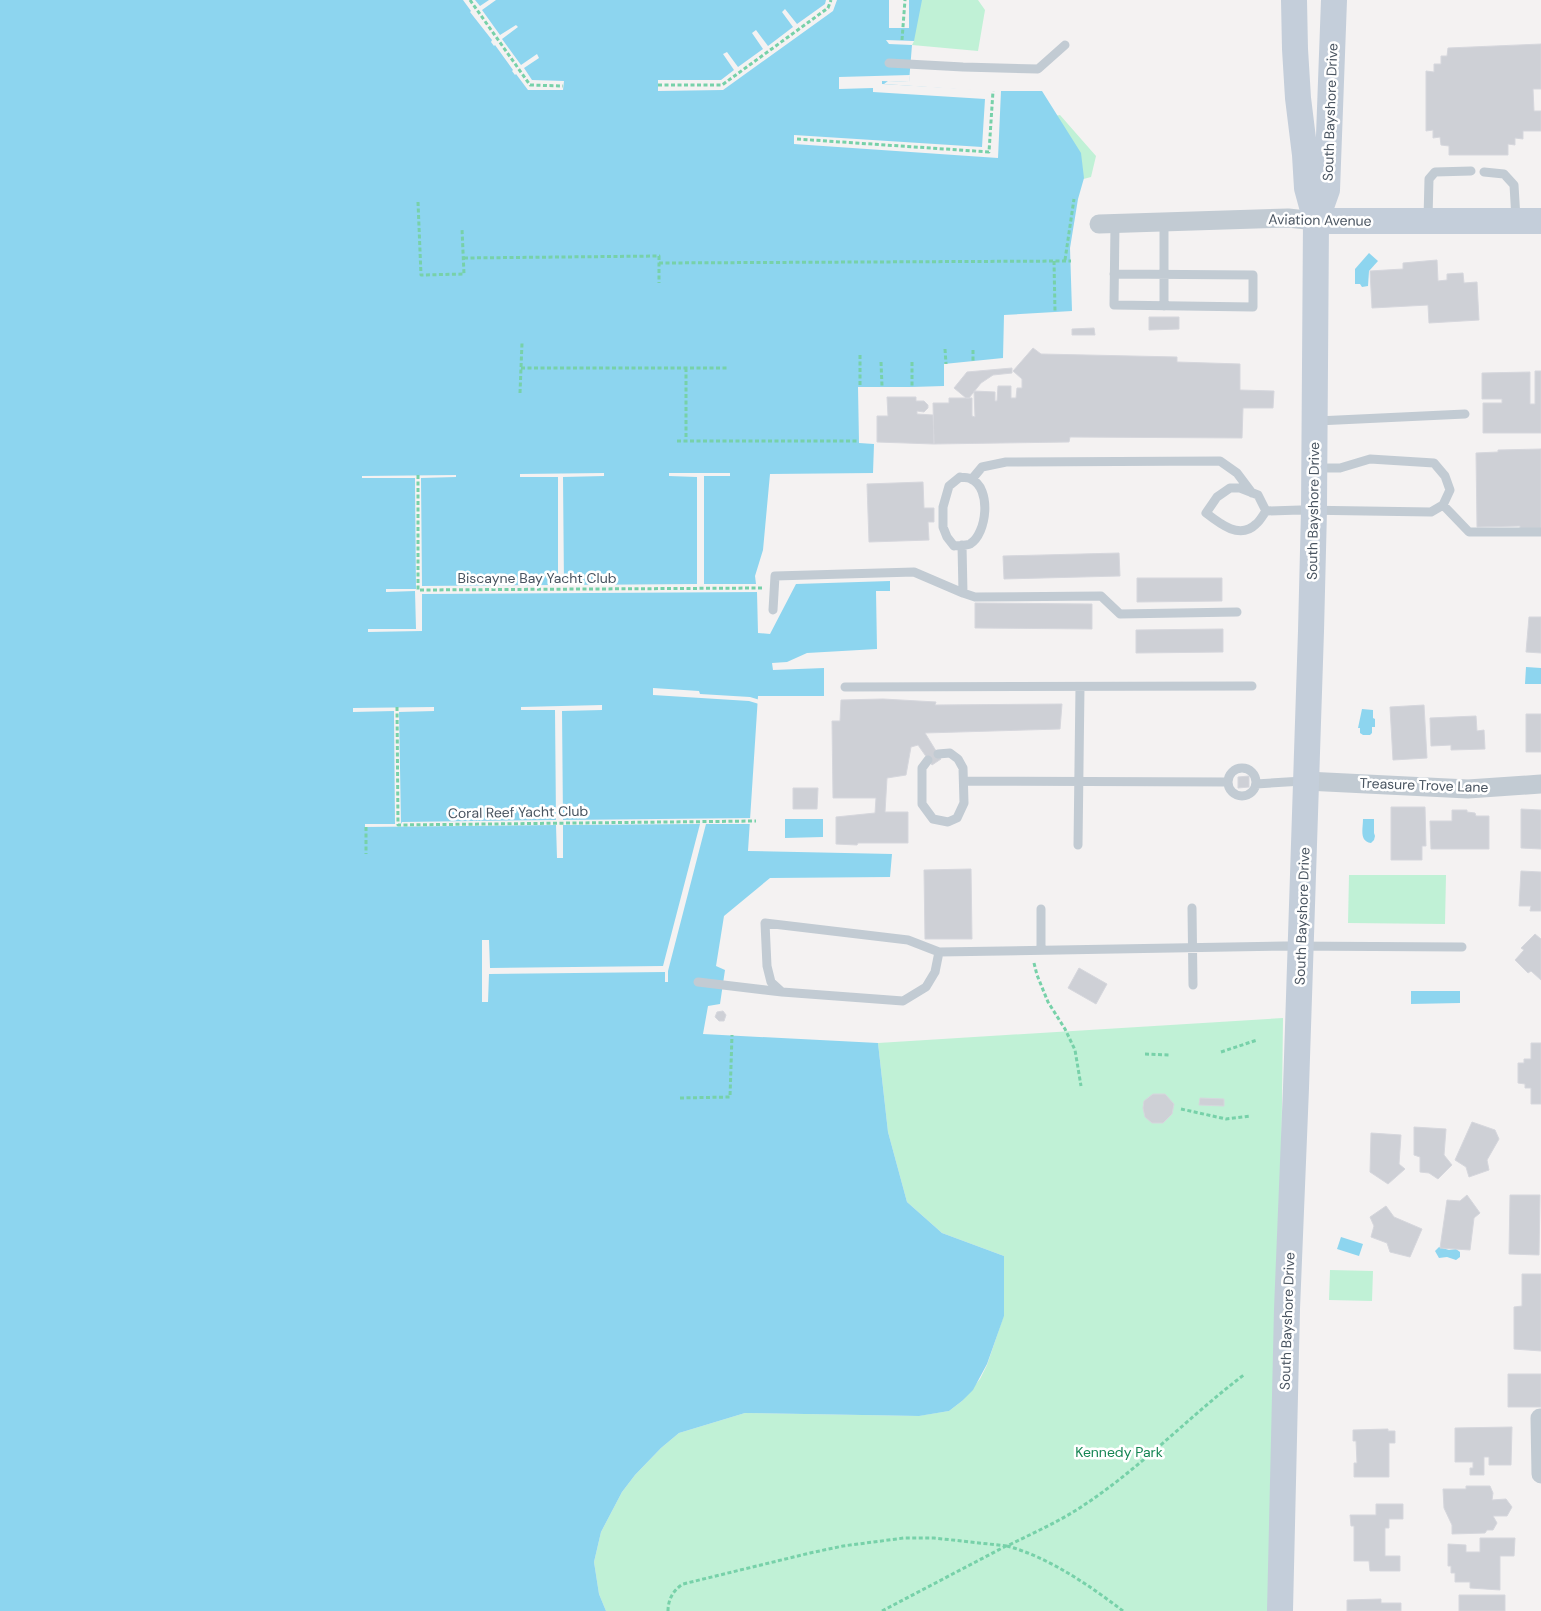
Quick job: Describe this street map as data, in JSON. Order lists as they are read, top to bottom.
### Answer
{
  "streets": {
    "main road": ["South Bayshore Drive", "Aviation Avenue"],
    "street": ["Treasure Trove Lane"],
    "path": ["Biscayne Bay Yacht Club", "Coral Reef Yacht Club"]
  },
  "crossings": [
    ["South Bayshore Drive", "Aviation Avenue"],
    ["South Bayshore Drive", "Treasure Trove Lane"]
  ],
  "parks": ["Kennedy Park"]
}
